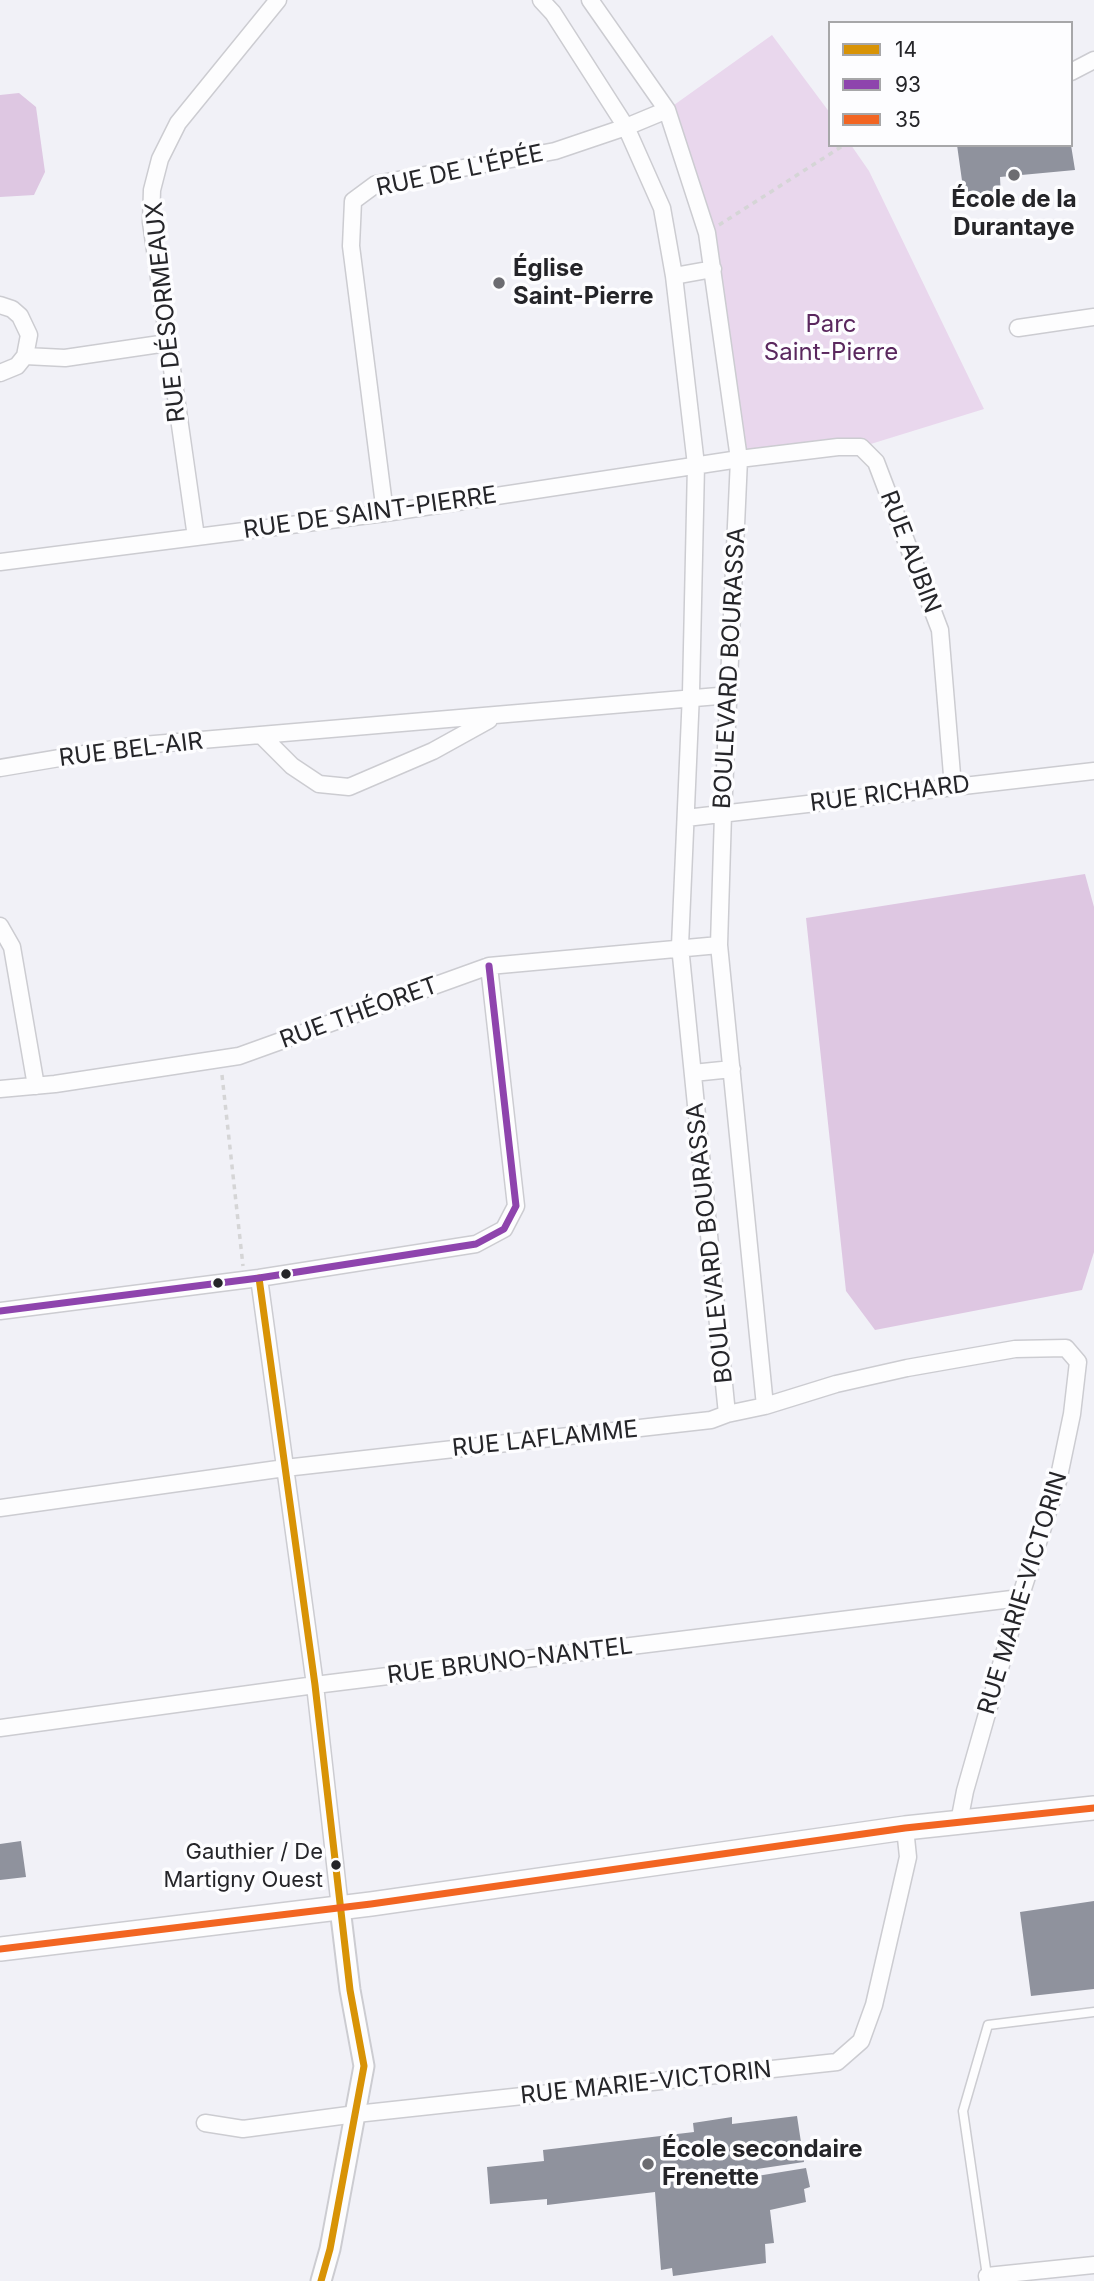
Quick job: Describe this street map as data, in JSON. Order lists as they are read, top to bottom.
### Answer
{
  "streets": {
    "street": [
      "RUE DE L'ÉPÉE",
      "RUE DÉSORMEAUX",
      "RUE DE SAINT-PIERRE",
      "RUE AUBIN",
      "BOULEVARD BOURASSA",
      "RUE BEL-AIR",
      "RUE RICHARD",
      "RUE THÉORET",
      "RUE LAFLAMME",
      "RUE MARIE-VICTORIN",
      "RUE BRUNO-NANTEL"
    ]
  },
  "crossings": [
    ["RUE DE L'ÉPÉE", "RUE DE SAINT-PIERRE"],
    ["RUE DE L'ÉPÉE", "BOULEVARD BOURASSA"],
    ["RUE DÉSORMEAUX", "RUE DE SAINT-PIERRE"],
    ["RUE DE SAINT-PIERRE", "RUE AUBIN"],
    ["RUE DE SAINT-PIERRE", "BOULEVARD BOURASSA"],
    ["RUE AUBIN", "BOULEVARD BOURASSA"],
    ["RUE AUBIN", "RUE RICHARD"],
    ["BOULEVARD BOURASSA", "RUE BEL-AIR"],
    ["BOULEVARD BOURASSA", "RUE RICHARD"],
    ["BOULEVARD BOURASSA", "RUE THÉORET"],
    ["BOULEVARD BOURASSA", "RUE LAFLAMME"],
    ["RUE LAFLAMME", "RUE MARIE-VICTORIN"],
    ["RUE MARIE-VICTORIN", "RUE BRUNO-NANTEL"]
  ],
  "parks": ["Parc Saint-Pierre"],
  "places": [
    "École de la Durantaye",
    "Église Saint-Pierre",
    "Gauthier / De Martigny Ouest",
    "École secondaire Frenette"
  ],
  "lines": ["transit line 93", "transit line 14", "transit line 35"],
  "legend": ["14", "93", "35"]
}
